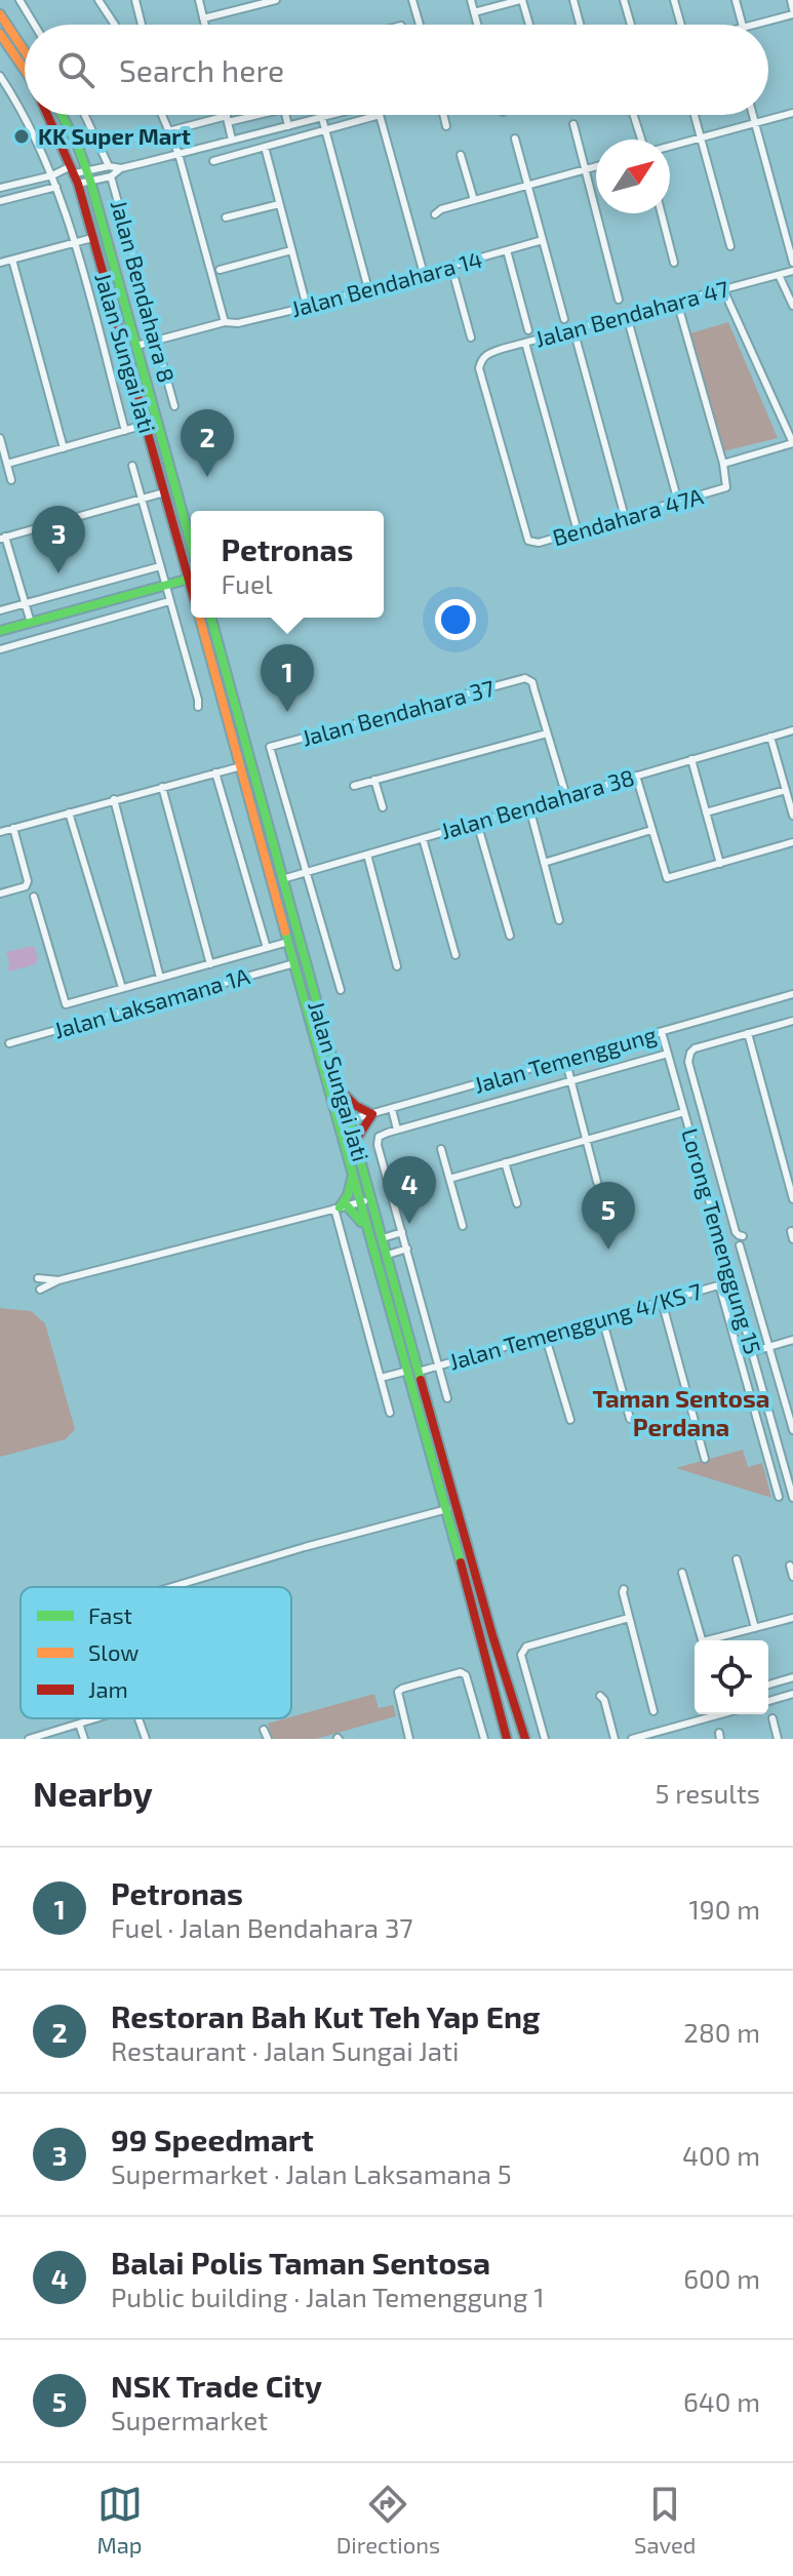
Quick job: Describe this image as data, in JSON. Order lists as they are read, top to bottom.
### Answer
{
  "streets": {
    "main road": ["Jalan Sungai Jati"],
    "street": [
      "Jalan Bendahara 14",
      "Jalan Bendahara 8",
      "Jalan Bendahara 47",
      "Bendahara 47A",
      "Jalan Bendahara 37",
      "Jalan Bendahara 38",
      "Jalan Laksamana 1A",
      "Jalan Temenggung",
      "Lorong Temenggung 15",
      "Jalan Temenggung 4/KS 7"
    ]
  },
  "crossings": [
    ["Jalan Bendahara 14", "Jalan Bendahara 8"],
    ["Jalan Bendahara 14", "Jalan Sungai Jati"],
    ["Jalan Bendahara 47", "Bendahara 47A"],
    ["Jalan Sungai Jati", "Jalan Bendahara 38"],
    ["Jalan Sungai Jati", "Jalan Laksamana 1A"],
    ["Jalan Sungai Jati", "Jalan Temenggung"],
    ["Jalan Sungai Jati", "Jalan Temenggung 4/KS 7"],
    ["Jalan Bendahara 37", "Jalan Bendahara 38"],
    ["Jalan Temenggung", "Lorong Temenggung 15"],
    ["Lorong Temenggung 15", "Jalan Temenggung 4/KS 7"]
  ],
  "districts": ["Taman Sentosa Perdana"],
  "places": ["KK Super Mart"],
  "legend": ["Fast", "Slow", "Jam"],
  "north": "top right",
  "page": {
    "search": "Search here",
    "pins": [
      "2",
      "3",
      "1",
      "4",
      "5"
    ],
    "popup": ["Petronas", "Fuel"],
    "heading": ["Nearby", "5 results"],
    "list": [
      {
        "mark": "1",
        "name": "Petronas",
        "note": "Fuel · Jalan Bendahara 37",
        "value": "190 m"
      },
      {
        "mark": "2",
        "name": "Restoran Bah Kut Teh Yap Eng",
        "note": "Restaurant · Jalan Sungai Jati",
        "value": "280 m"
      },
      {
        "mark": "3",
        "name": "99 Speedmart",
        "note": "Supermarket · Jalan Laksamana 5",
        "value": "400 m"
      },
      {
        "mark": "4",
        "name": "Balai Polis Taman Sentosa",
        "note": "Public building · Jalan Temenggung 1",
        "value": "600 m"
      },
      {
        "mark": "5",
        "name": "NSK Trade City",
        "note": "Supermarket",
        "value": "640 m"
      }
    ],
    "nav": ["Map", "Directions", "Saved"]
  }
}
